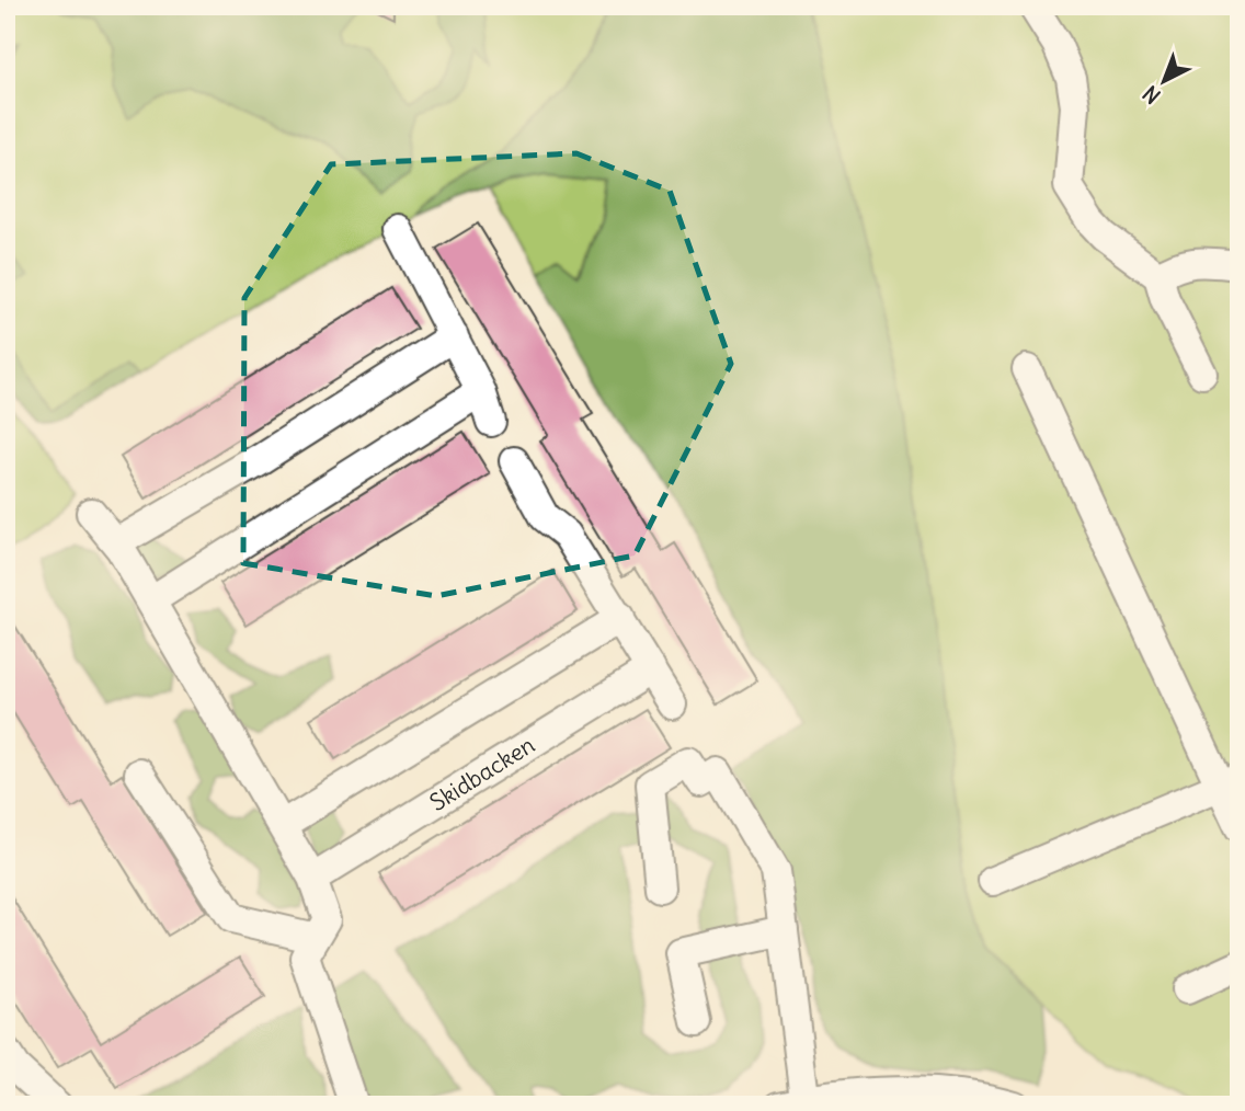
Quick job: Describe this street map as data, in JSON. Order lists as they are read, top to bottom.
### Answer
{
  "streets": {
    "street": ["Skidbacken"]
  },
  "north": "bottom left"
}
